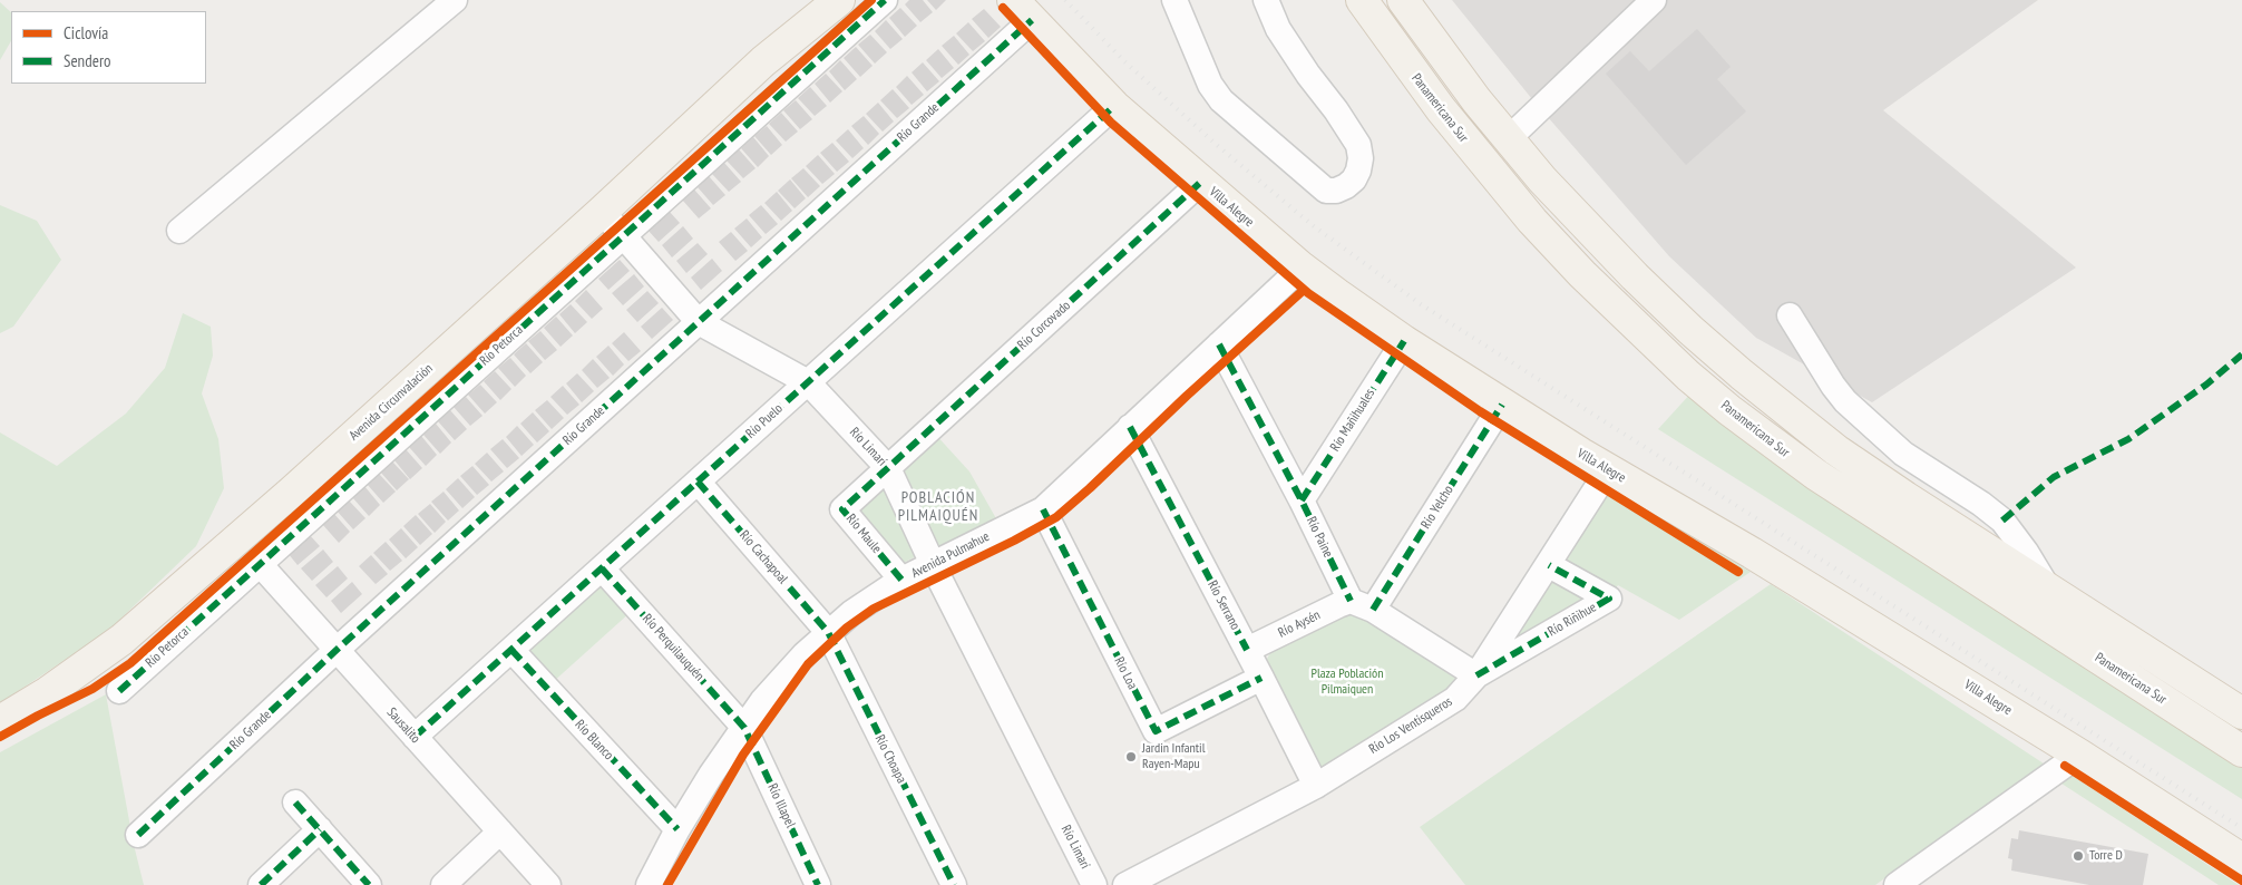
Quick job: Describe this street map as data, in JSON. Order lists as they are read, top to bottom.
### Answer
{
  "streets": {
    "main road": ["Panamericana Sur", "Villa Alegre", "Avenida Circunvalación"],
    "street": [
      "Río Grande",
      "Río Corcovado",
      "Río Petorca",
      "Río Mañihuales",
      "Río Puelo",
      "Río Limarí",
      "Río Yelcho",
      "Río Maule",
      "Río Paine",
      "Avenida Pulmahue",
      "Río Cachapoal",
      "Río Serrano",
      "Río Riñihue",
      "Río Aysén",
      "Río Perquilauquén",
      "Río Loa",
      "Sausalito",
      "Río Los Ventisqueros",
      "Río Blanco",
      "Río Choapa",
      "Río Illapel"
    ]
  },
  "crossings": [
    ["Río Grande", "Villa Alegre"],
    ["Río Grande", "Río Limarí"],
    ["Río Grande", "Sausalito"],
    ["Villa Alegre", "Río Corcovado"],
    ["Villa Alegre", "Río Mañihuales"],
    ["Villa Alegre", "Río Puelo"],
    ["Villa Alegre", "Río Yelcho"],
    ["Villa Alegre", "Avenida Pulmahue"],
    ["Villa Alegre", "Río Los Ventisqueros"],
    ["Río Corcovado", "Río Limarí"],
    ["Río Corcovado", "Río Maule"],
    ["Río Petorca", "Río Limarí"],
    ["Río Petorca", "Sausalito"],
    ["Avenida Circunvalación", "Río Limarí"],
    ["Río Mañihuales", "Río Paine"],
    ["Río Puelo", "Río Limarí"],
    ["Río Puelo", "Río Cachapoal"],
    ["Río Puelo", "Río Perquilauquén"],
    ["Río Puelo", "Sausalito"],
    ["Río Puelo", "Río Blanco"],
    ["Río Limarí", "Río Maule"],
    ["Río Limarí", "Avenida Pulmahue"],
    ["Río Yelcho", "Río Paine"],
    ["Río Yelcho", "Río Aysén"],
    ["Río Maule", "Avenida Pulmahue"],
    ["Río Paine", "Avenida Pulmahue"],
    ["Río Paine", "Río Aysén"],
    ["Avenida Pulmahue", "Río Cachapoal"],
    ["Avenida Pulmahue", "Río Serrano"],
    ["Avenida Pulmahue", "Río Perquilauquén"],
    ["Avenida Pulmahue", "Río Loa"],
    ["Avenida Pulmahue", "Río Blanco"],
    ["Avenida Pulmahue", "Río Choapa"],
    ["Avenida Pulmahue", "Río Illapel"],
    ["Río Cachapoal", "Río Choapa"],
    ["Río Serrano", "Río Aysén"],
    ["Río Serrano", "Río Loa"],
    ["Río Serrano", "Río Los Ventisqueros"],
    ["Río Riñihue", "Río Los Ventisqueros"],
    ["Río Perquilauquén", "Río Illapel"]
  ],
  "districts": ["POBLACIÓN PILMAIQUÉN"],
  "parks": ["Plaza Población Pilmaiquen"],
  "places": ["Jardin Infantil Rayen-Mapu", "Torre D"],
  "legend": ["Ciclovía", "Sendero"]
}
